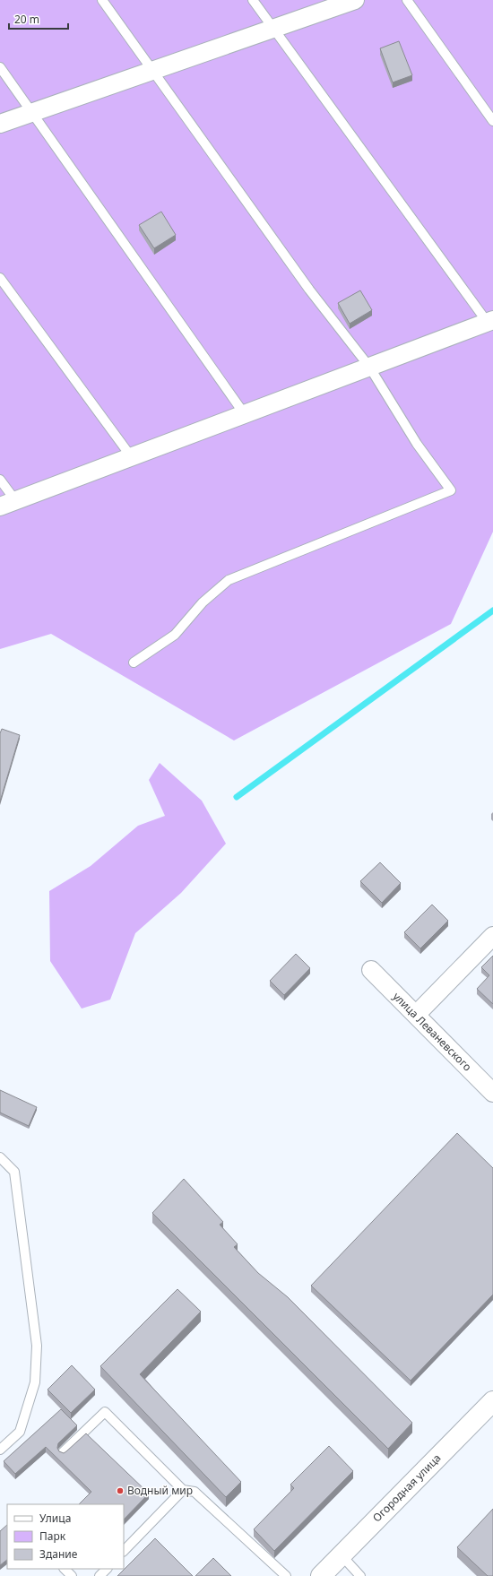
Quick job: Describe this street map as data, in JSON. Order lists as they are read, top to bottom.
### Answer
{
  "streets": {
    "street": ["улица Леваневского", "Огородная улица"]
  },
  "places": ["Водный мир"],
  "legend": ["Улица", "Парк", "Здание"],
  "scale_bar": "20 m"
}
